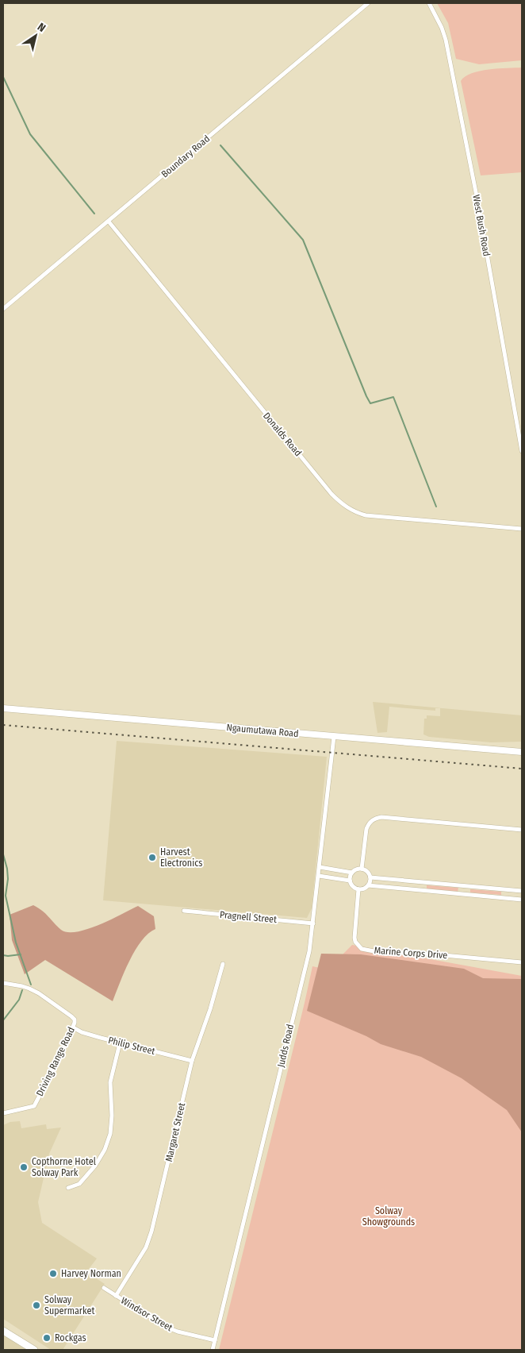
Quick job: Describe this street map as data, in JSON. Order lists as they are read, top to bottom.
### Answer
{
  "streets": {
    "main road": ["Ngaumutawa Road"],
    "street": [
      "Boundary Road",
      "West Bush Road",
      "Donalds Road",
      "Pragnell Street",
      "Marine Corps Drive",
      "Philip Street",
      "Judds Road",
      "Driving Range Road",
      "Margaret Street",
      "Windsor Street"
    ]
  },
  "crossings": [
    ["Boundary Road", "Donalds Road"],
    ["Ngaumutawa Road", "Judds Road"],
    ["Pragnell Street", "Judds Road"],
    ["Philip Street", "Driving Range Road"],
    ["Philip Street", "Margaret Street"],
    ["Judds Road", "Windsor Street"],
    ["Margaret Street", "Windsor Street"]
  ],
  "parks": ["Solway Showgrounds"],
  "places": [
    "Harvest Electronics",
    "Copthorne Hotel Solway Park",
    "Harvey Norman",
    "Solway Supermarket",
    "Rockgas"
  ],
  "north": "top right"
}
